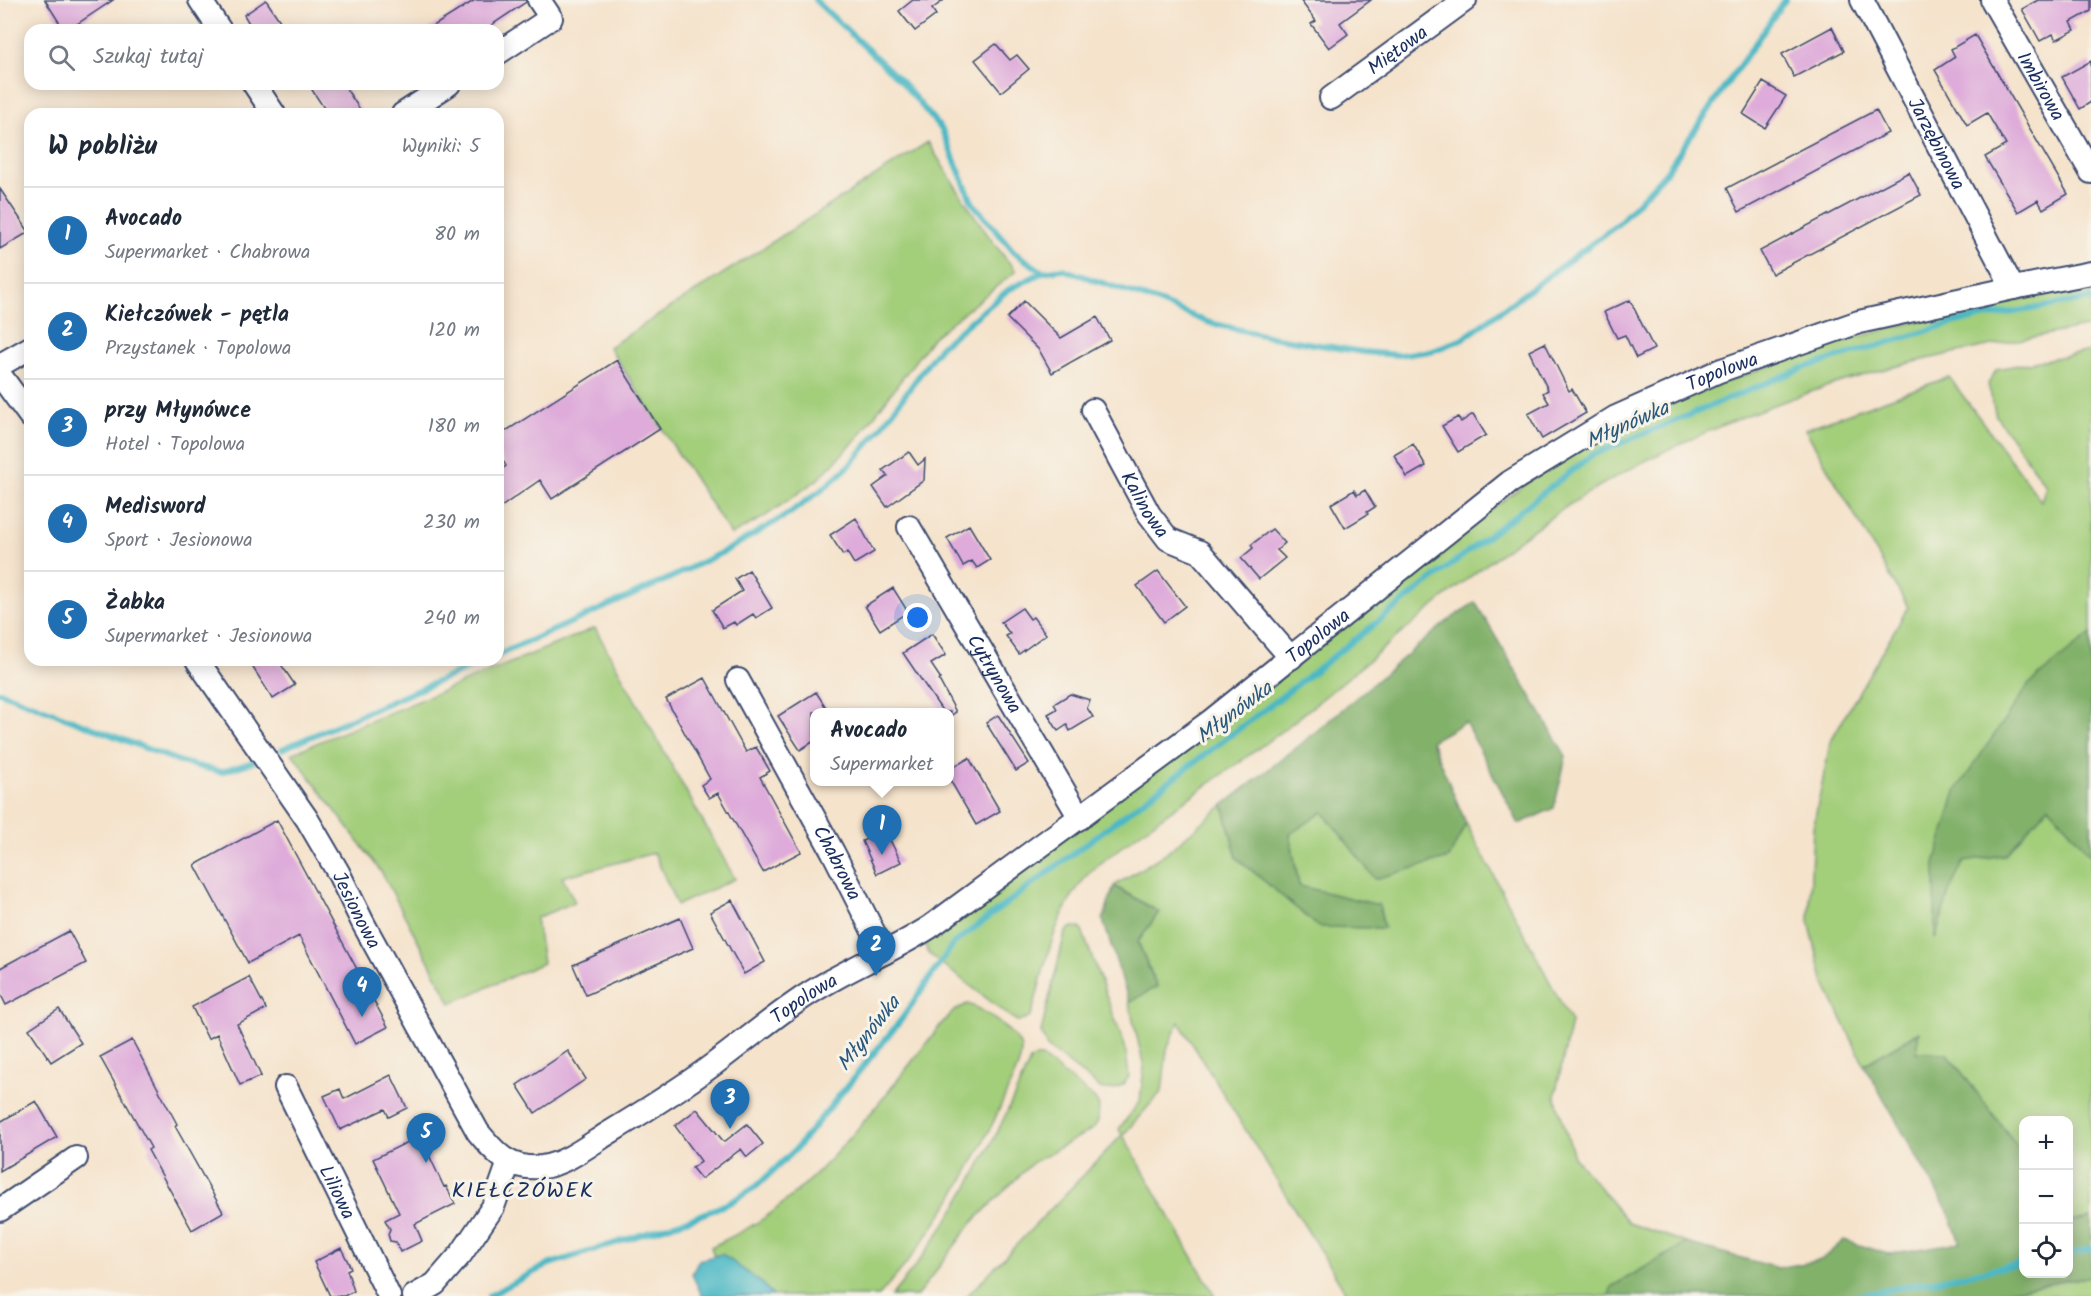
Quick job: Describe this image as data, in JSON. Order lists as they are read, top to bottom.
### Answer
{
  "streets": {
    "street": [
      "Miętowa",
      "Imbirowa",
      "Jarzębinowa",
      "Topolowa",
      "Kalinowa",
      "Cytrynowa",
      "Chabrowa",
      "Jesionowa",
      "Liliowa"
    ]
  },
  "crossings": [
    ["Jarzębinowa", "Topolowa"],
    ["Topolowa", "Kalinowa"],
    ["Topolowa", "Cytrynowa"],
    ["Topolowa", "Chabrowa"],
    ["Topolowa", "Jesionowa"]
  ],
  "districts": ["KIEŁCZÓWEK"],
  "water": ["Młynówka"],
  "page": {
    "search": "Szukaj tutaj",
    "heading": ["W pobliżu", "Wyniki: 5"],
    "list": [
      {
        "mark": "1",
        "name": "Avocado",
        "note": "Supermarket · Chabrowa",
        "value": "80 m"
      },
      {
        "mark": "2",
        "name": "Kiełczówek - pętla",
        "note": "Przystanek · Topolowa",
        "value": "120 m"
      },
      {
        "mark": "3",
        "name": "przy Młynówce",
        "note": "Hotel · Topolowa",
        "value": "180 m"
      },
      {
        "mark": "4",
        "name": "Medisword",
        "note": "Sport · Jesionowa",
        "value": "230 m"
      },
      {
        "mark": "5",
        "name": "Żabka",
        "note": "Supermarket · Jesionowa",
        "value": "240 m"
      }
    ],
    "popup": ["Avocado", "Supermarket"],
    "pins": [
      "1",
      "2",
      "4",
      "3",
      "5"
    ],
    "map_buttons": ["+", "−"]
  }
}
